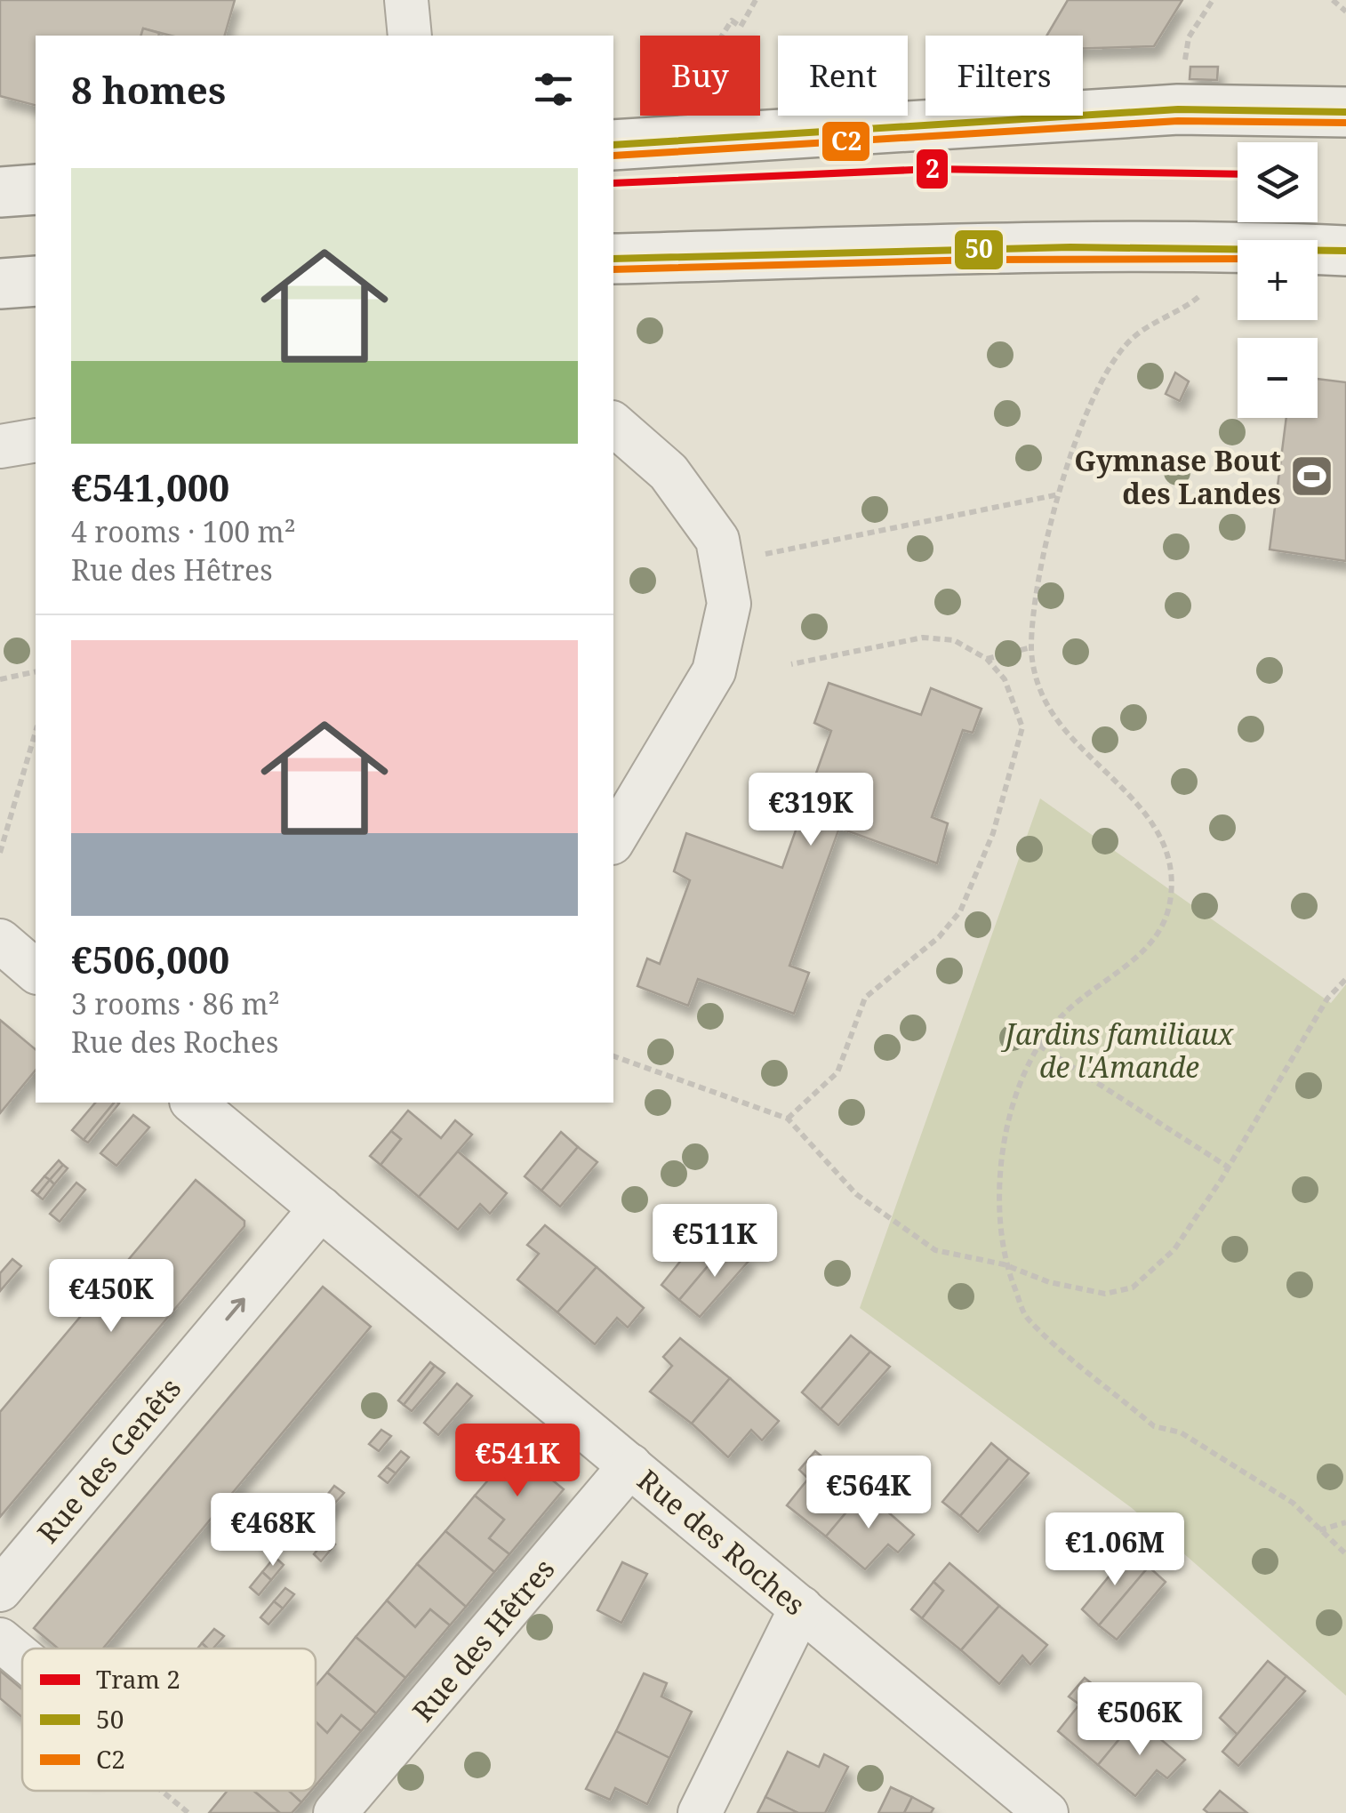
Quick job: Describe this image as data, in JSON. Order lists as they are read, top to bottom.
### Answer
{
  "streets": {
    "street": ["Rue des Genêts", "Rue des Roches", "Rue des Hêtres"]
  },
  "crossings": [
    ["Rue des Genêts", "Rue des Roches"],
    ["Rue des Roches", "Rue des Hêtres"]
  ],
  "one_way": ["Rue des Genêts"],
  "parks": ["Jardins familiaux de l'Amande"],
  "places": {
    "sports": ["Gymnase Bout des Landes"]
  },
  "lines": ["transit line 50", "transit line C2", "tram line 2"],
  "legend": ["Tram 2", "50", "C2"],
  "page": {
    "chip": ["Buy", "Rent", "Filters"],
    "heading": "8 homes",
    "map_buttons": ["+", "−"],
    "list": [
      {
        "name": "€541,000",
        "note": "4 rooms · 100 m² · Rue des Hêtres"
      },
      {
        "name": "€506,000",
        "note": "3 rooms · 86 m² · Rue des Roches"
      }
    ],
    "price": [
      "€319K",
      "€511K",
      "€450K",
      "€541K",
      "€564K",
      "€468K",
      "€1.06M",
      "€506K"
    ]
  }
}
